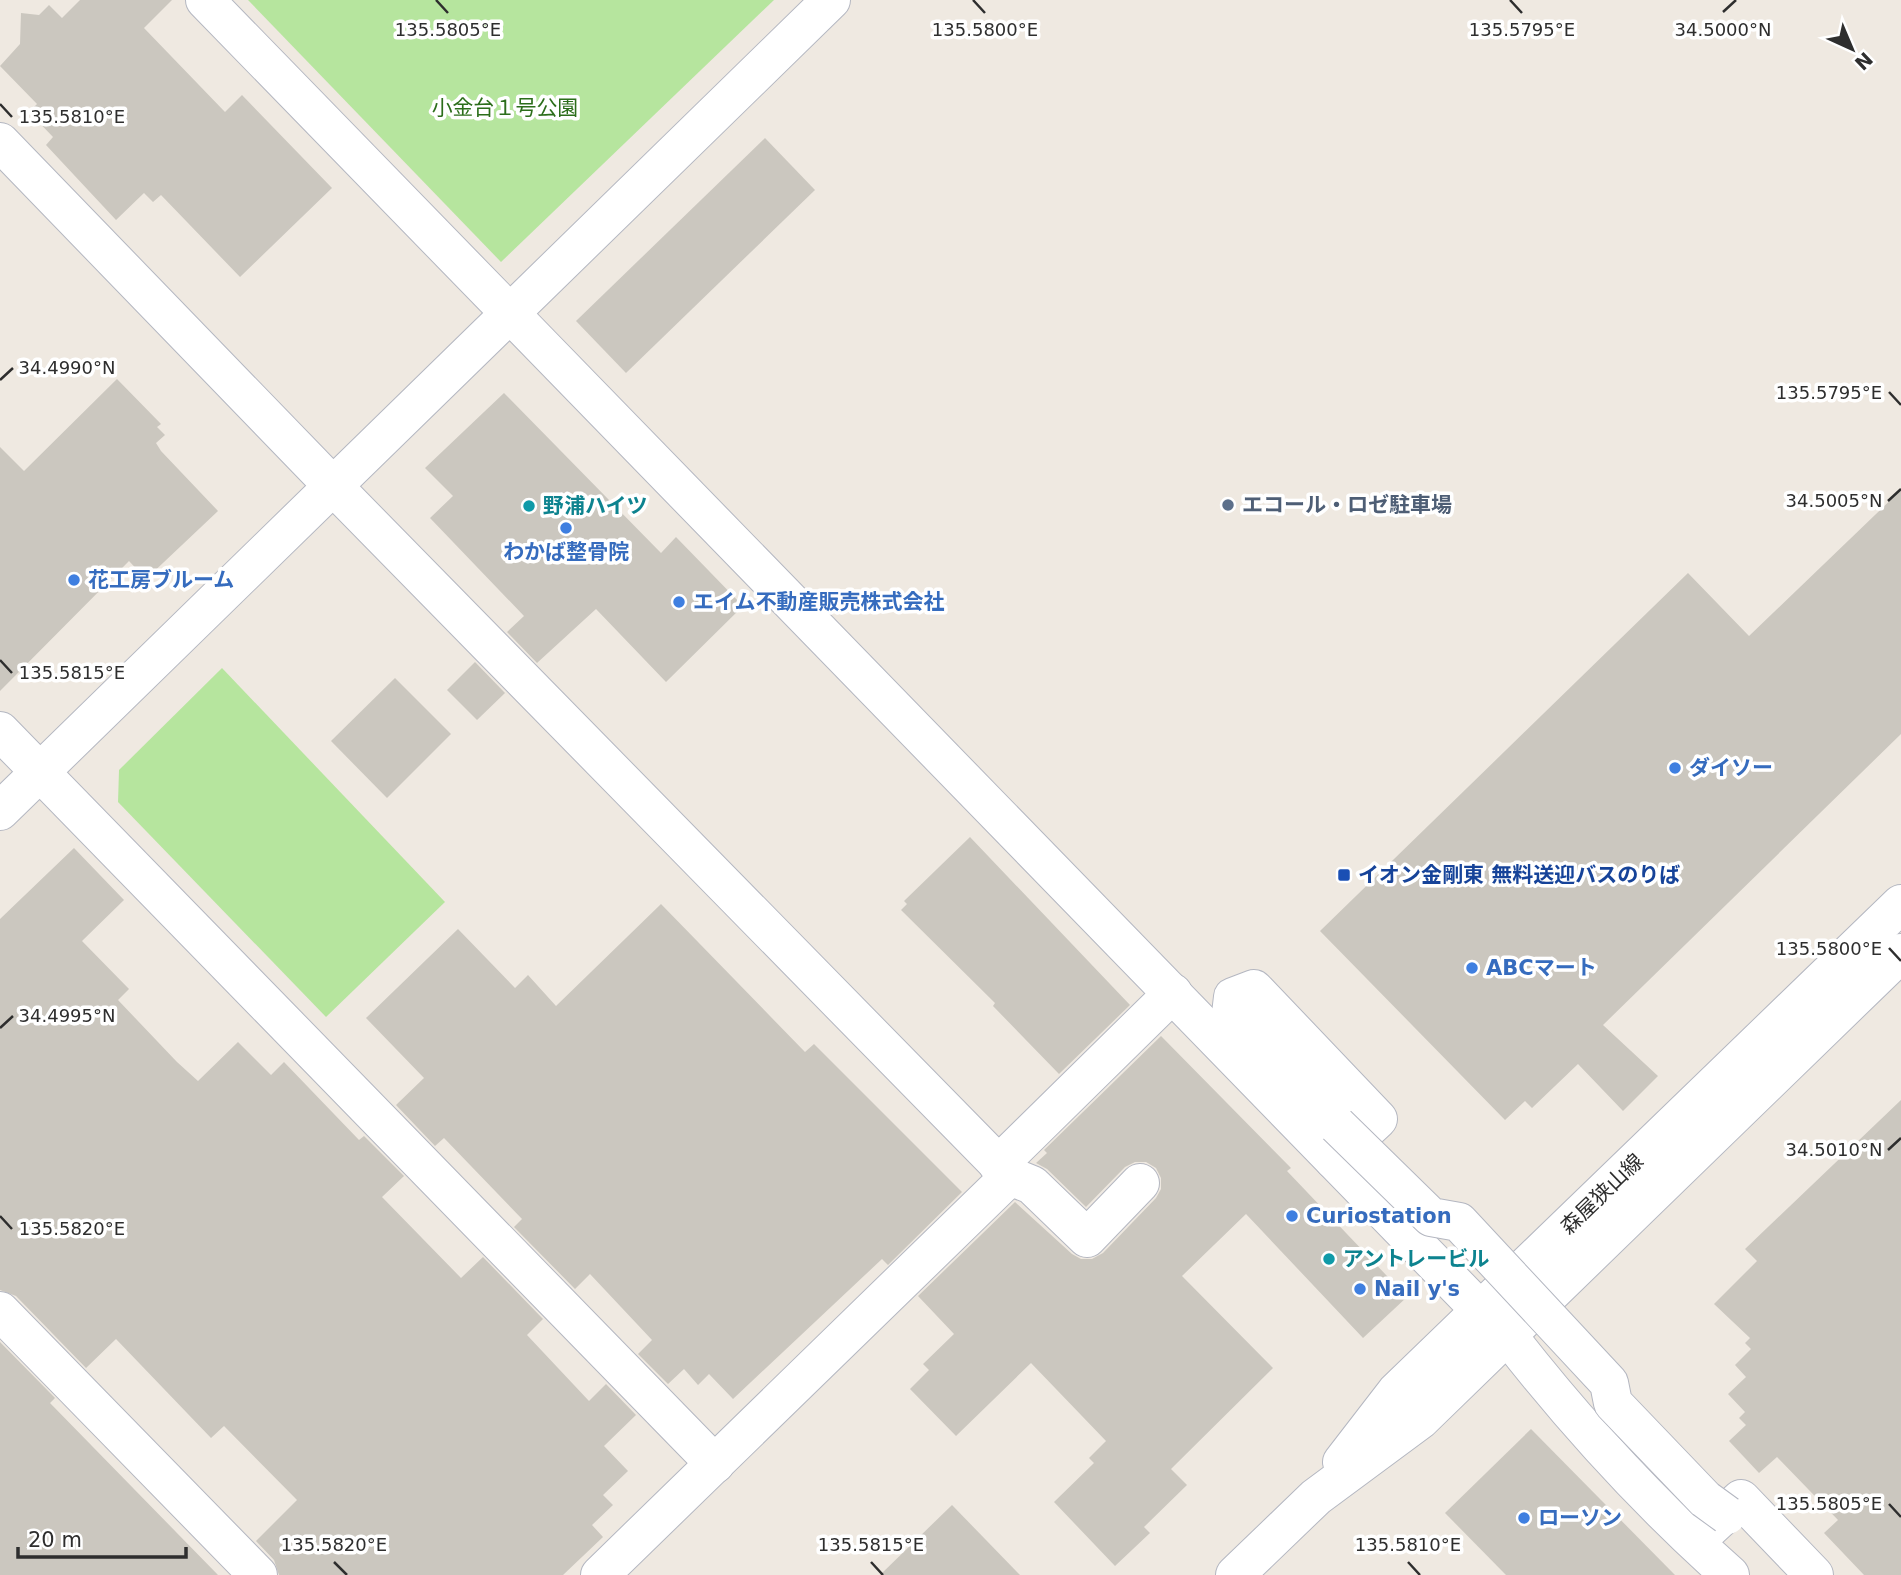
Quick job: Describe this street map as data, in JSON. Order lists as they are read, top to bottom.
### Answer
{
  "streets": {
    "street": ["森屋狭山線"]
  },
  "parks": ["小金台１号公園"],
  "places": {
    "other": [
      "エコール・ロゼ駐車場",
      "野浦ハイツ",
      "わかば整骨院",
      "花工房ブルーム",
      "エイム不動産販売株式会社",
      "ダイソー",
      "ABCマート",
      "Curiostation",
      "アントレービル",
      "Nail y's",
      "ローソン"
    ],
    "transit": ["イオン金剛東 無料送迎バスのりば"]
  },
  "scale_bar": "20 m",
  "north": "bottom right",
  "coordinates": [
    "34.5000°N",
    "135.5805°E",
    "135.5800°E",
    "135.5795°E",
    "135.5810°E",
    "34.4990°N",
    "34.5005°N",
    "135.5815°E",
    "34.4995°N",
    "34.5010°N",
    "135.5820°E"
  ]
}
